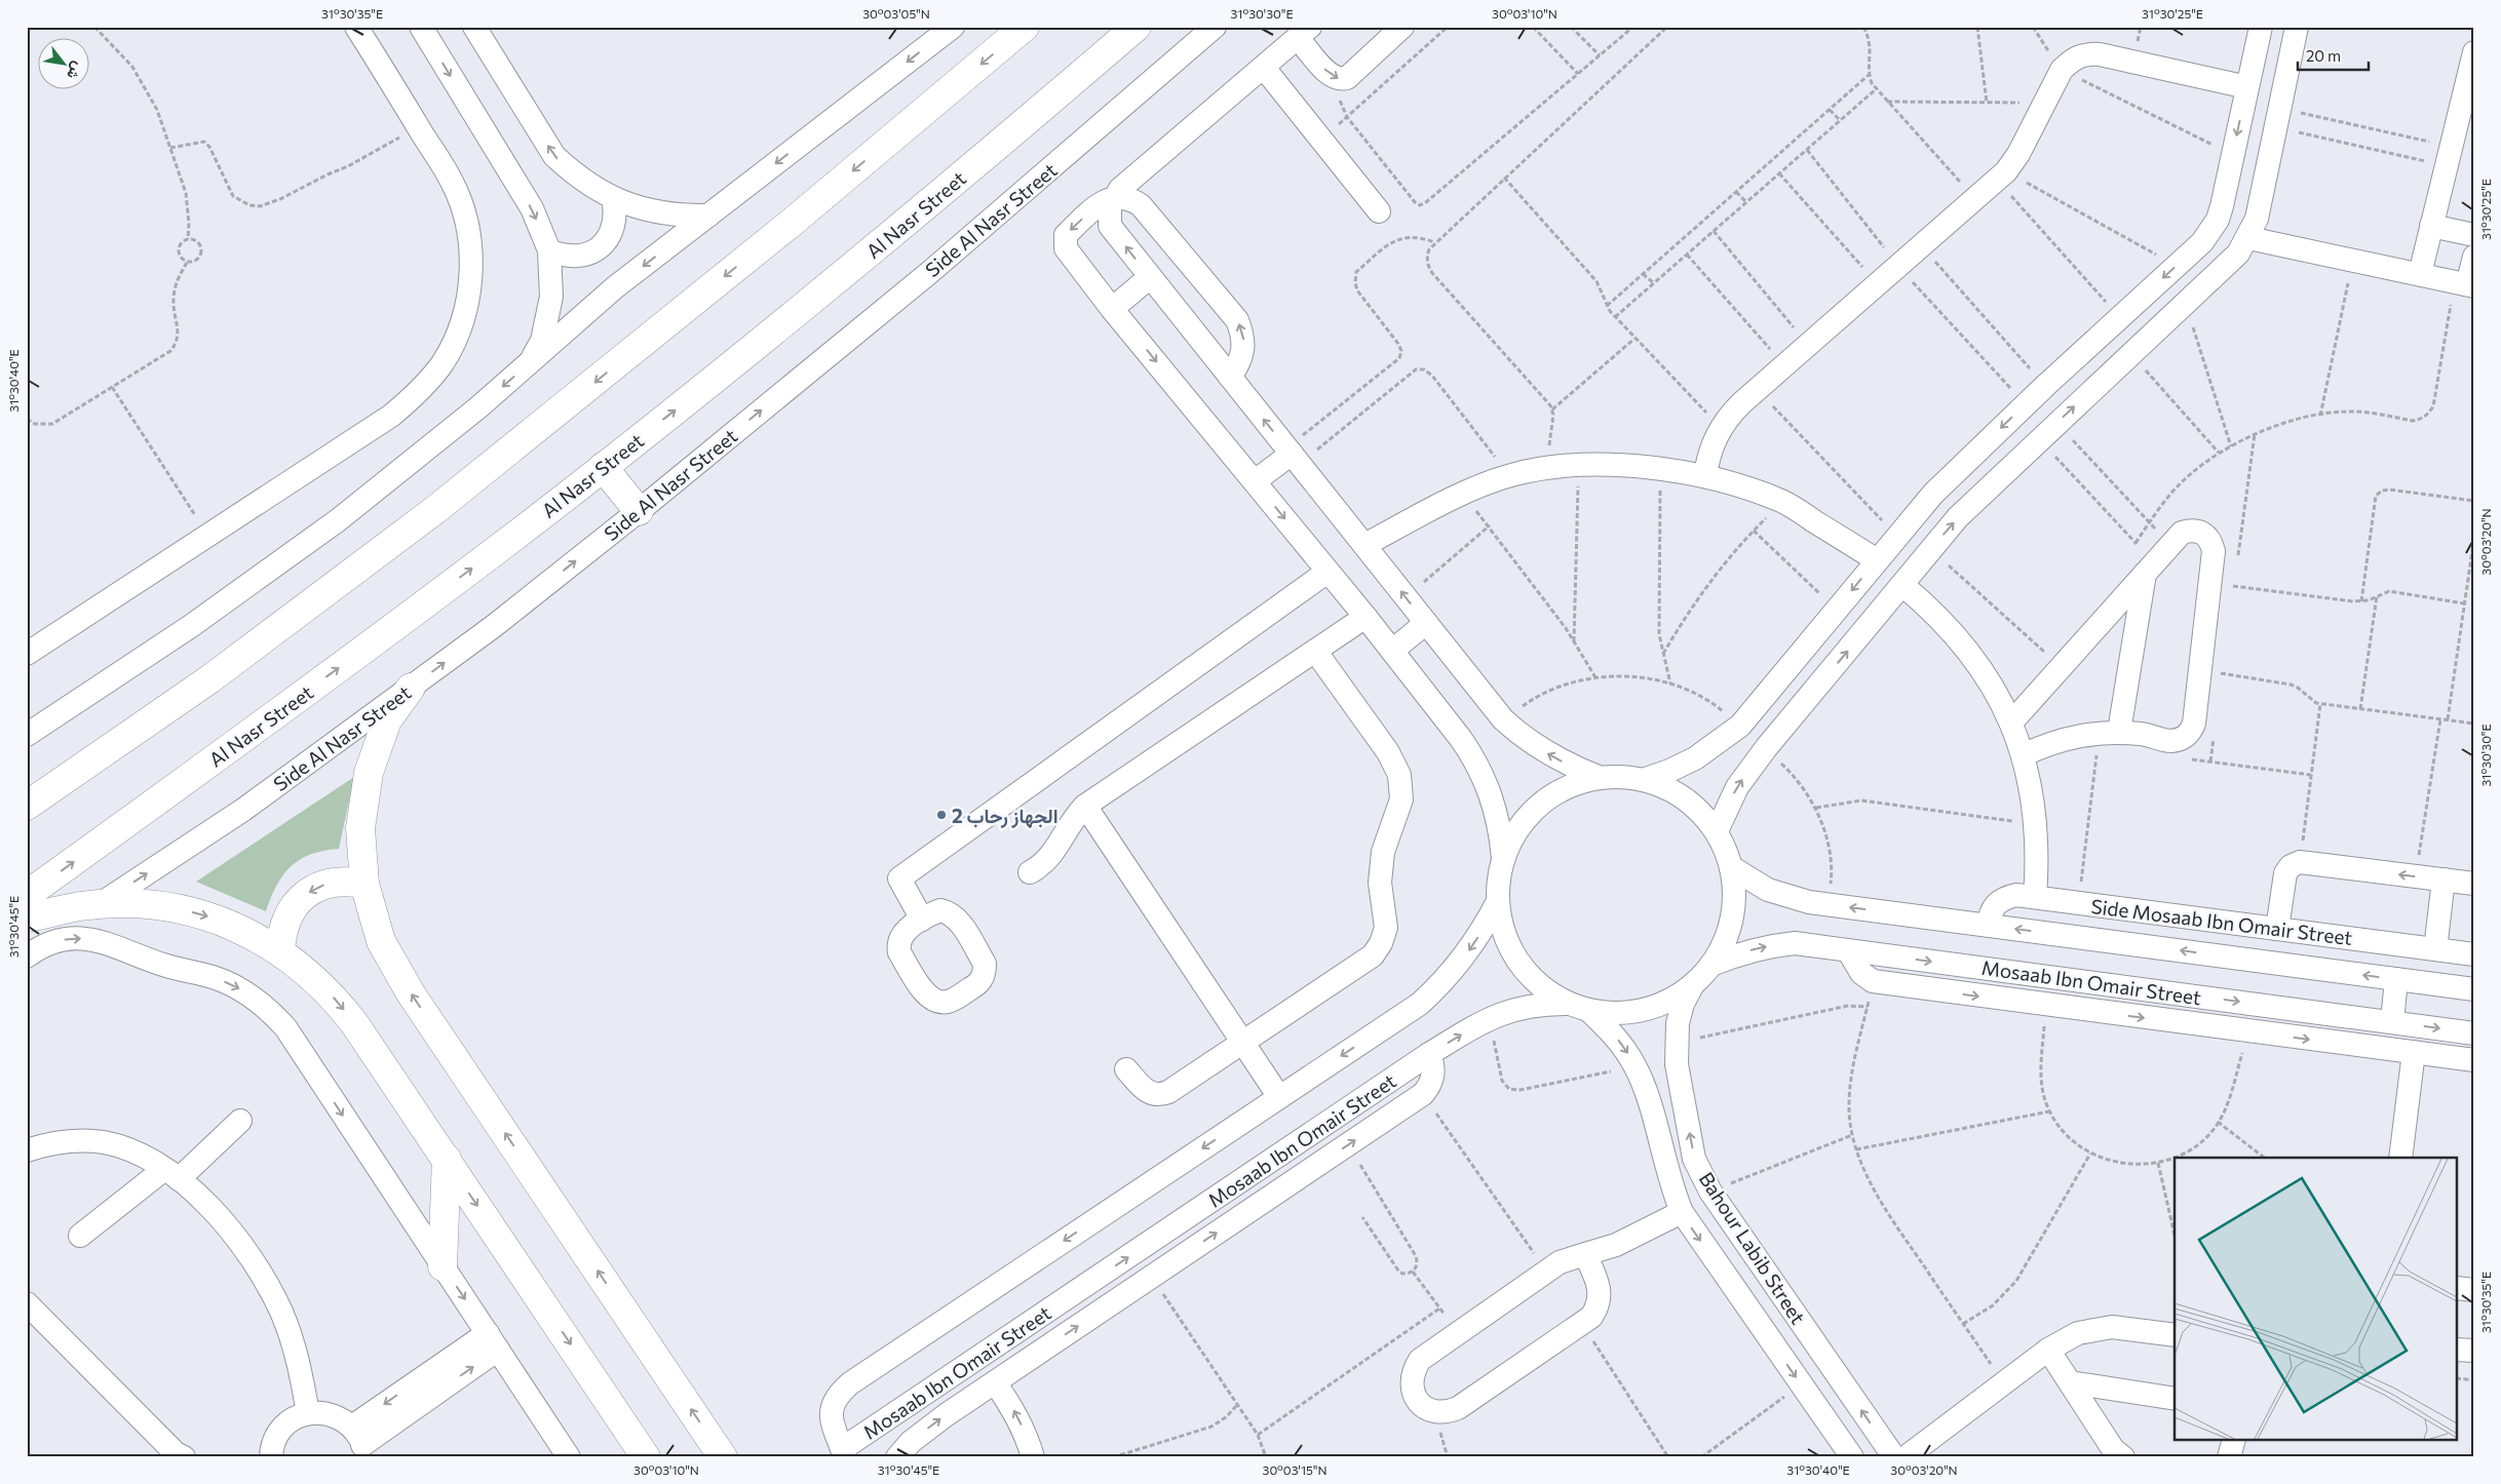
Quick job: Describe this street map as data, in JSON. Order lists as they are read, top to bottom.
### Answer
{
  "streets": {
    "main road": ["Al Nasr Street"],
    "street": [
      "Side Al Nasr Street",
      "Side Mosaab Ibn Omair Street",
      "Mosaab Ibn Omair Street",
      "Bahour Labib Street"
    ]
  },
  "crossings": [
    ["Mosaab Ibn Omair Street", "Bahour Labib Street"]
  ],
  "places": ["الجهاز رحاب 2"],
  "scale_bar": "20 m",
  "north": "bottom right",
  "coordinates": [
    "31°30'35\"E",
    "30°03'05\"N",
    "31°30'30\"E",
    "30°03'10\"N",
    "31°30'25\"E",
    "31°30'40\"E",
    "30°03'20\"N",
    "31°30'45\"E",
    "30°03'15\"N"
  ]
}
